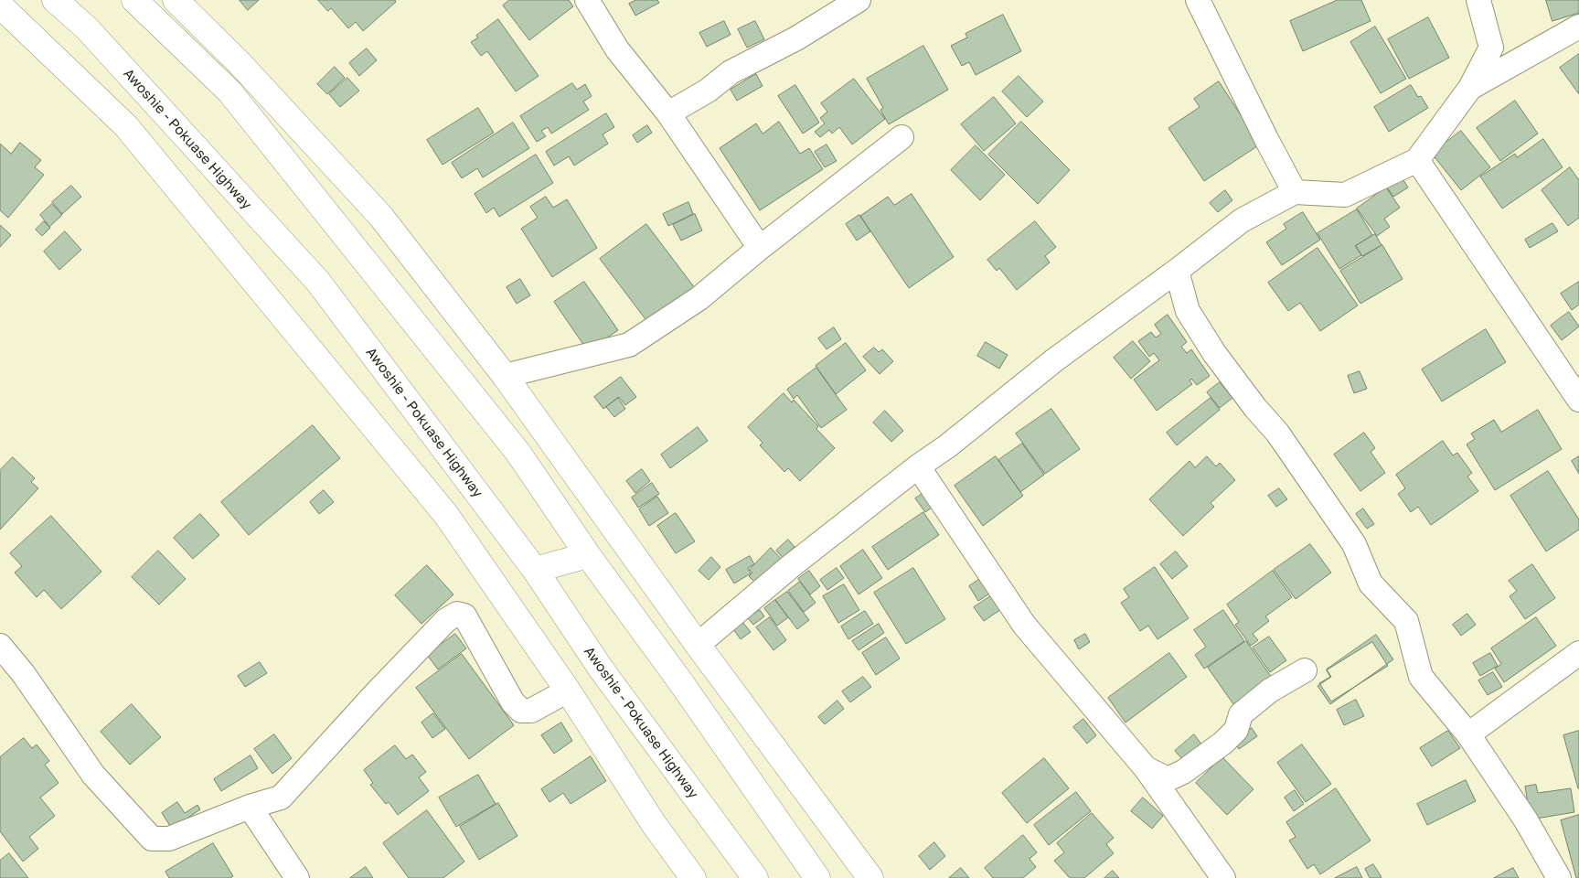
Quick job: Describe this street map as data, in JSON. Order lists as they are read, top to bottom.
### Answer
{
  "streets": {
    "main road": ["Awoshie - Pokuase Highway"]
  }
}
